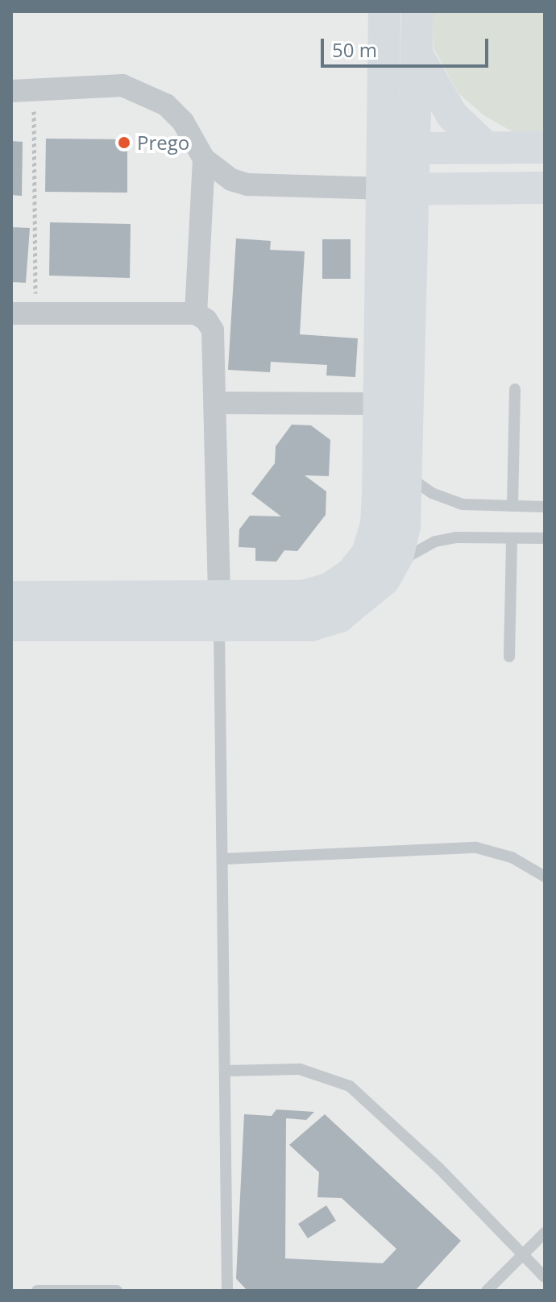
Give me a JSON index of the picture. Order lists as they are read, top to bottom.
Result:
{
  "places": ["Prego"],
  "scale_bar": "50 m"
}
